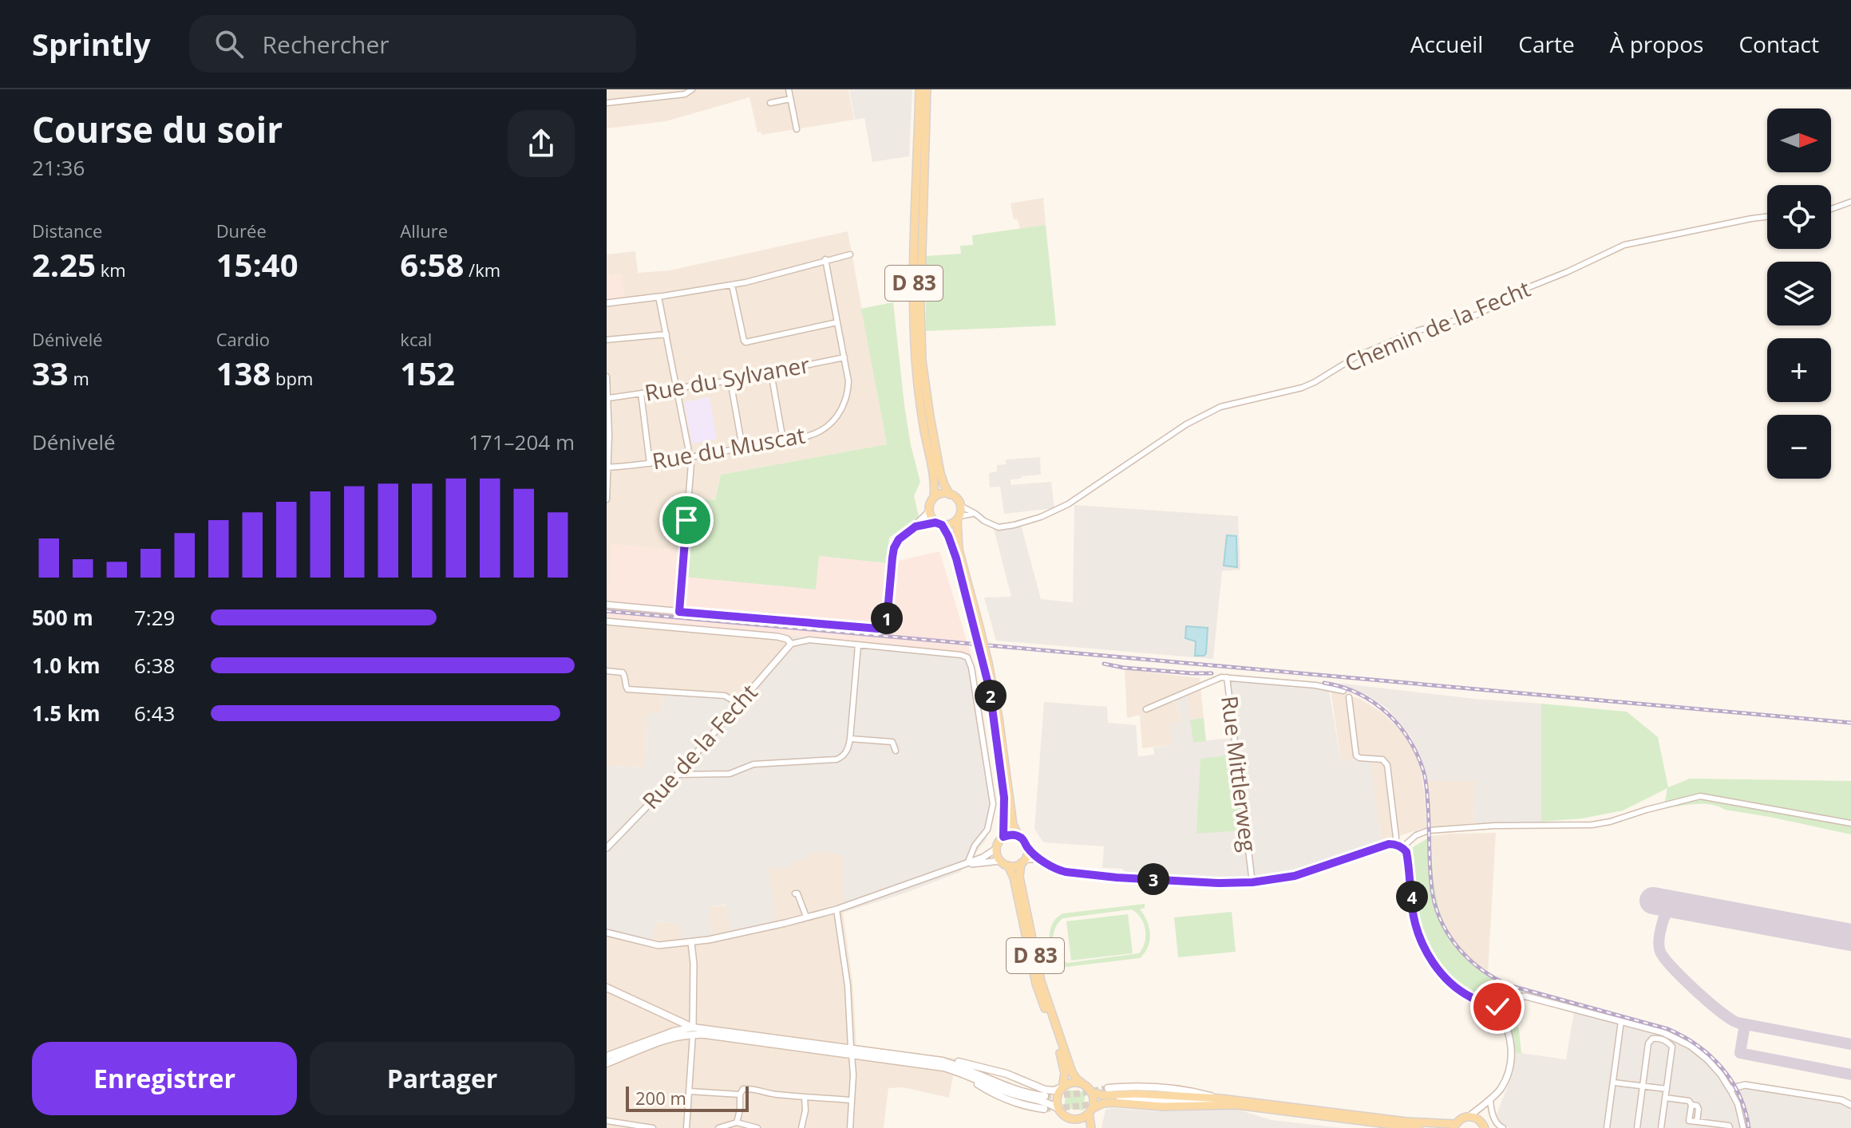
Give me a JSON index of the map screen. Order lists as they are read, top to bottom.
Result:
{
  "streets": {
    "main road": ["D 83"],
    "street": [
      "Chemin de la Fecht",
      "Rue du Sylvaner",
      "Rue du Muscat",
      "Rue de la Fecht",
      "Rue Mittlerweg"
    ]
  },
  "crossings": [
    ["D 83", "Chemin de la Fecht"],
    ["Rue du Sylvaner", "Rue du Muscat"]
  ],
  "scale_bar": "200 m",
  "north": "right",
  "page": {
    "header": "Sprintly",
    "search": "Rechercher",
    "nav": [
      "Accueil",
      "Carte",
      "À propos",
      "Contact"
    ],
    "heading": ["Course du soir", "21:36"],
    "map_buttons": ["+", "−"],
    "stats": [
      ["Distance", "2.25 km"],
      ["Durée", "15:40"],
      ["Allure", "6:58 /km"],
      ["Dénivelé", "33 m"],
      ["Cardio", "138 bpm"],
      ["kcal", "152"]
    ],
    "chart": ["Dénivelé", "171–204 m"],
    "list": [
      {
        "name": "500 m",
        "note": "7:29"
      },
      {
        "name": "1.0 km",
        "note": "6:38"
      },
      {
        "name": "1.5 km",
        "note": "6:43"
      }
    ],
    "pins": [
      "1",
      "2",
      "3",
      "4"
    ],
    "buttons": ["Enregistrer", "Partager"],
    "scale": "200 m"
  }
}
